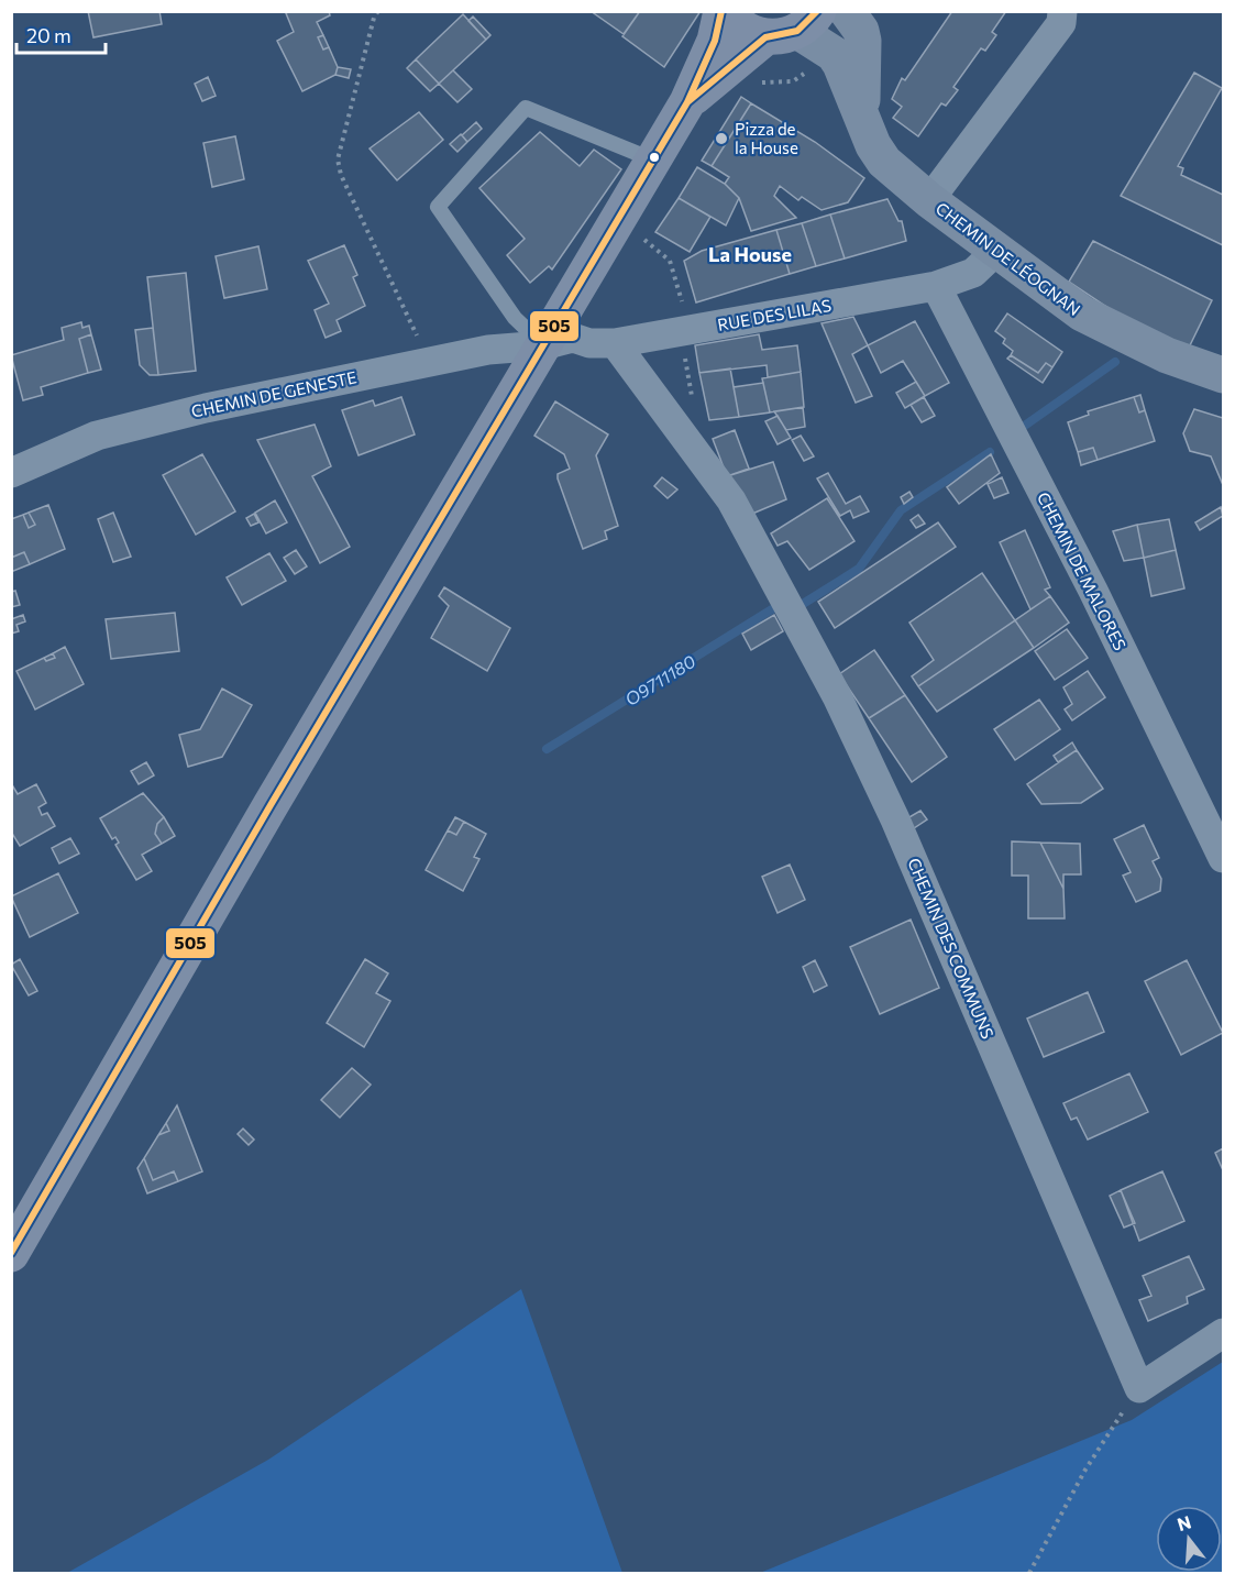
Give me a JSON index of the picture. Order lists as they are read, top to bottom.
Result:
{
  "streets": {
    "street": [
      "CHEMIN DE LÉOGNAN",
      "RUE DES LILAS",
      "CHEMIN DE GENESTE",
      "CHEMIN DE MALORES",
      "CHEMIN DES COMMUNS"
    ]
  },
  "crossings": [
    ["CHEMIN DE LÉOGNAN", "RUE DES LILAS"],
    ["RUE DES LILAS", "CHEMIN DE GENESTE"],
    ["RUE DES LILAS", "CHEMIN DE MALORES"],
    ["RUE DES LILAS", "CHEMIN DES COMMUNS"]
  ],
  "districts": ["La House"],
  "water": ["O9711180"],
  "places": ["Pizza de la House"],
  "lines": ["transit line 505"],
  "scale_bar": "20 m",
  "north": "top"
}
